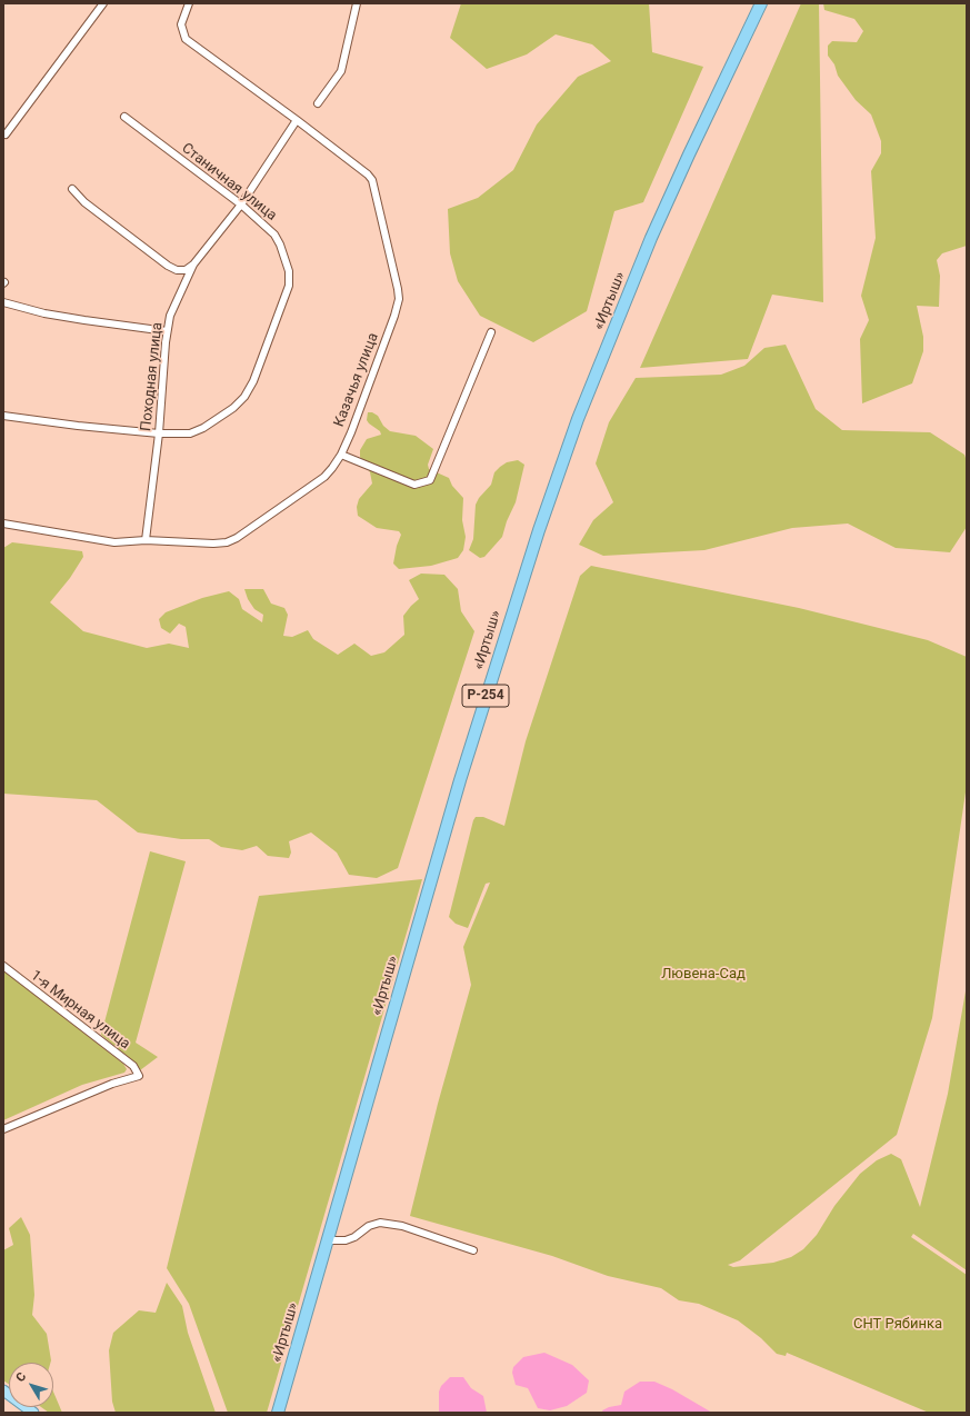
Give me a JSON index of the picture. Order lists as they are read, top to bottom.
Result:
{
  "streets": {
    "highway": ["«Иртыш»", "Р-254"],
    "street": [
      "Станичная улица",
      "Походная улица",
      "Казачья улица",
      "1-я Мирная улица"
    ]
  },
  "crossings": [
    ["Станичная улица", "Походная улица"],
    ["Походная улица", "Казачья улица"]
  ],
  "parks": ["Лювена-Сад", "СНТ Рябинка"],
  "north": "top left"
}
